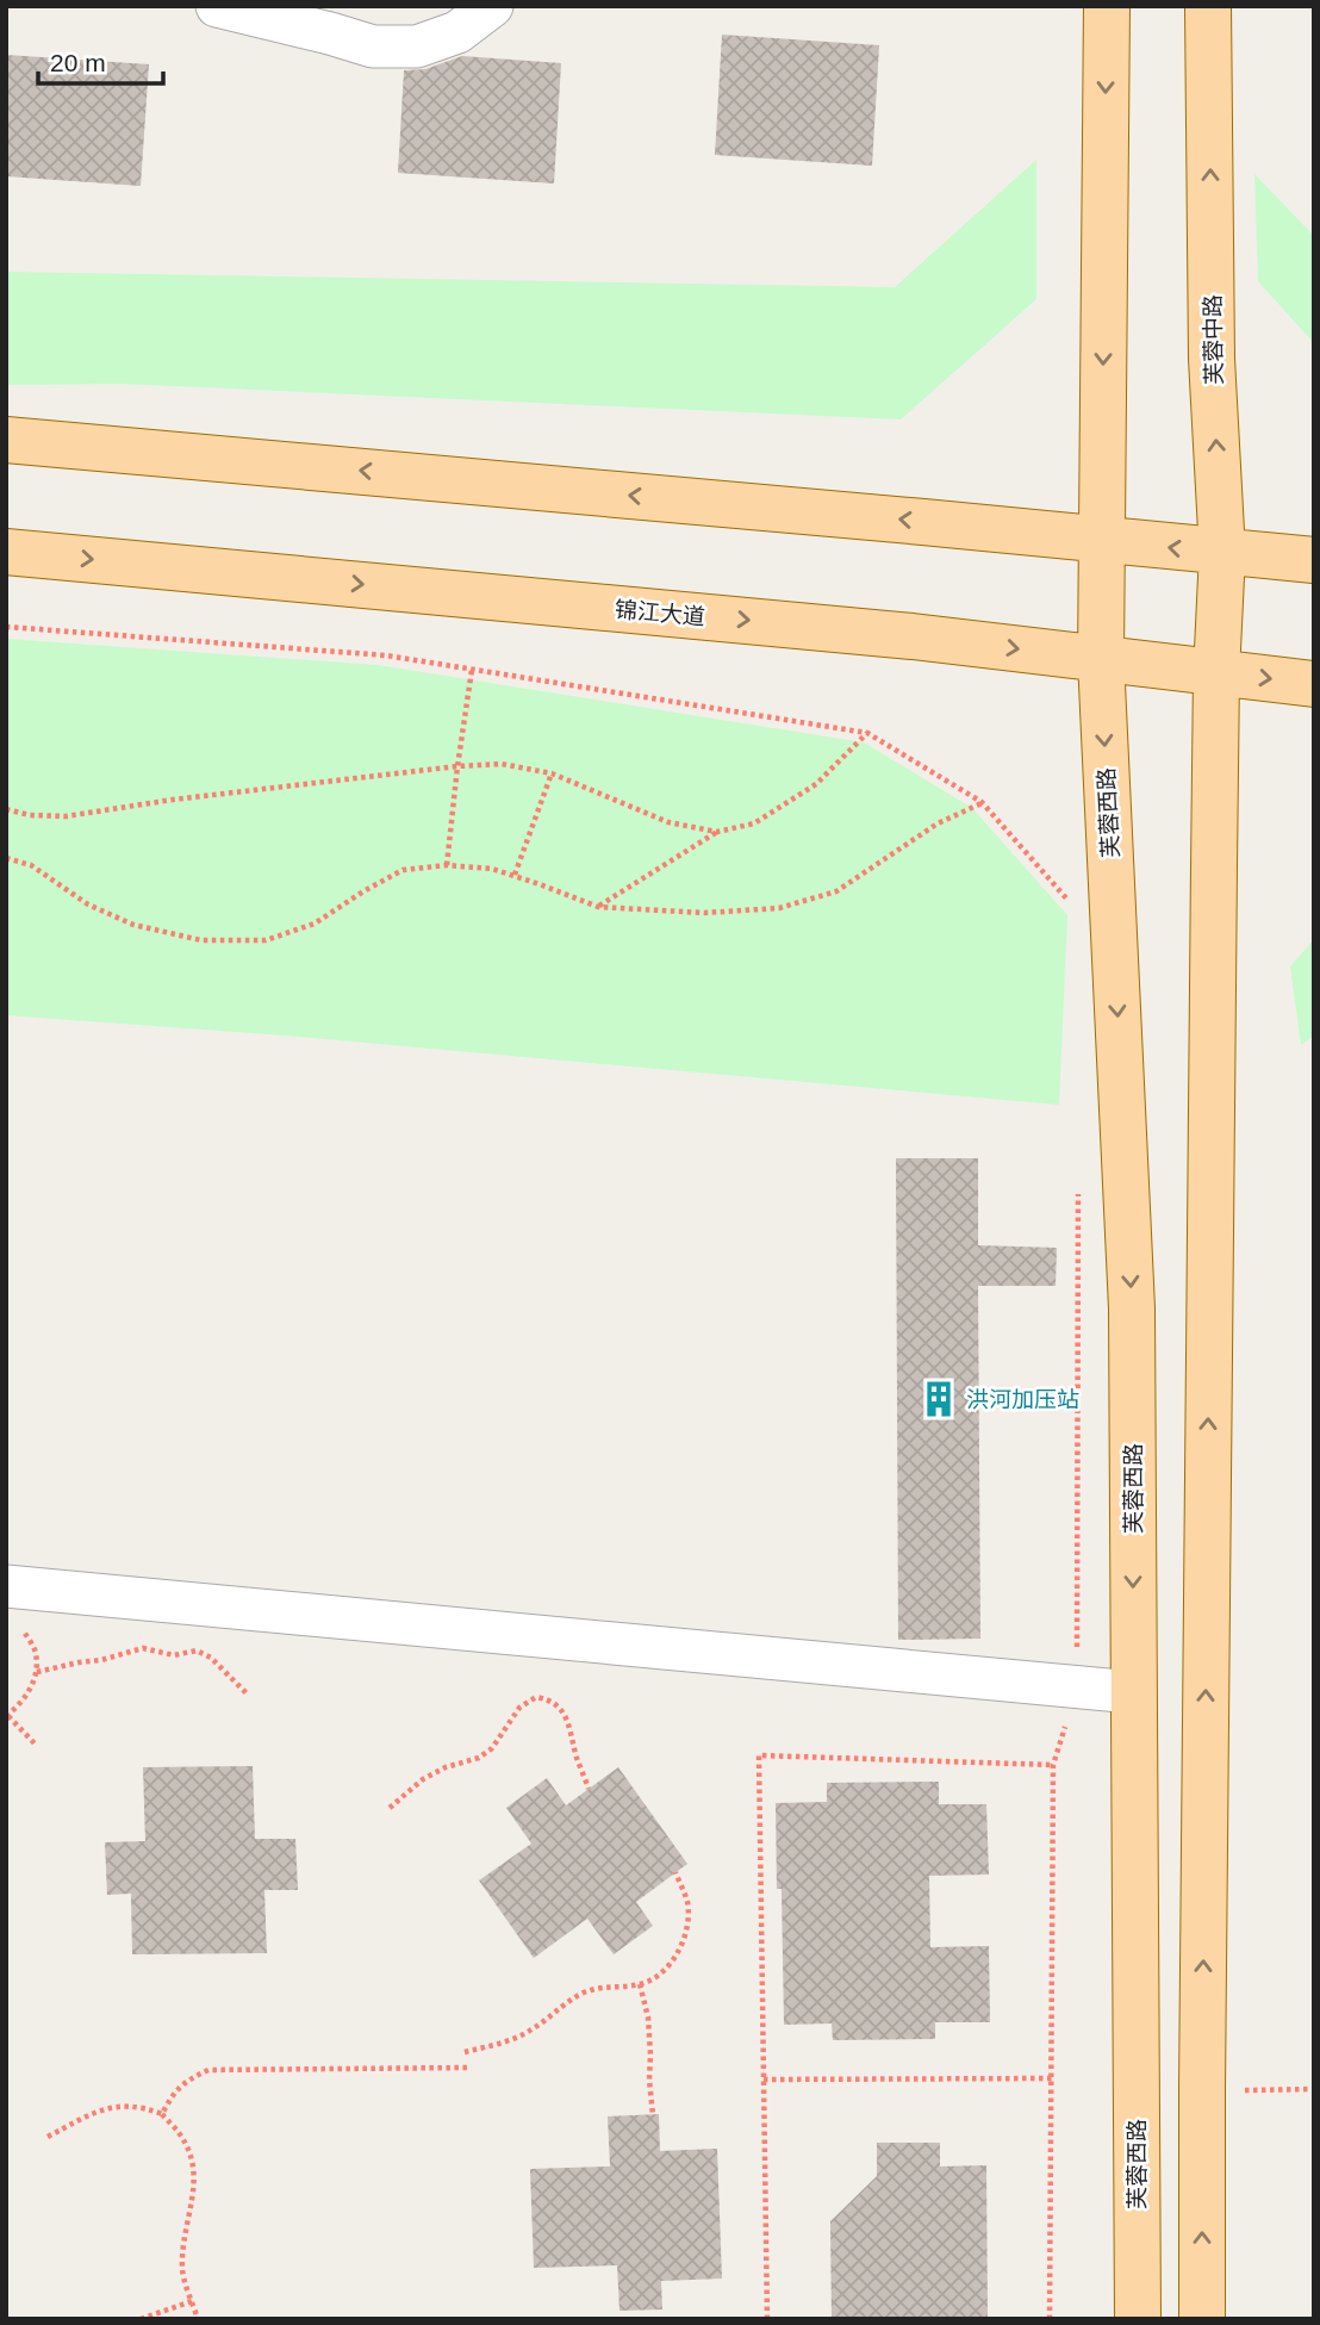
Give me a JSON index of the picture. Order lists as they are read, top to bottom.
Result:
{
  "streets": {
    "main road": ["芙蓉中路", "锦江大道", "芙蓉西路"]
  },
  "crossings": [
    ["芙蓉中路", "锦江大道"],
    ["锦江大道", "芙蓉西路"]
  ],
  "places": {
    "building": ["洪河加压站"]
  },
  "scale_bar": "20 m"
}
